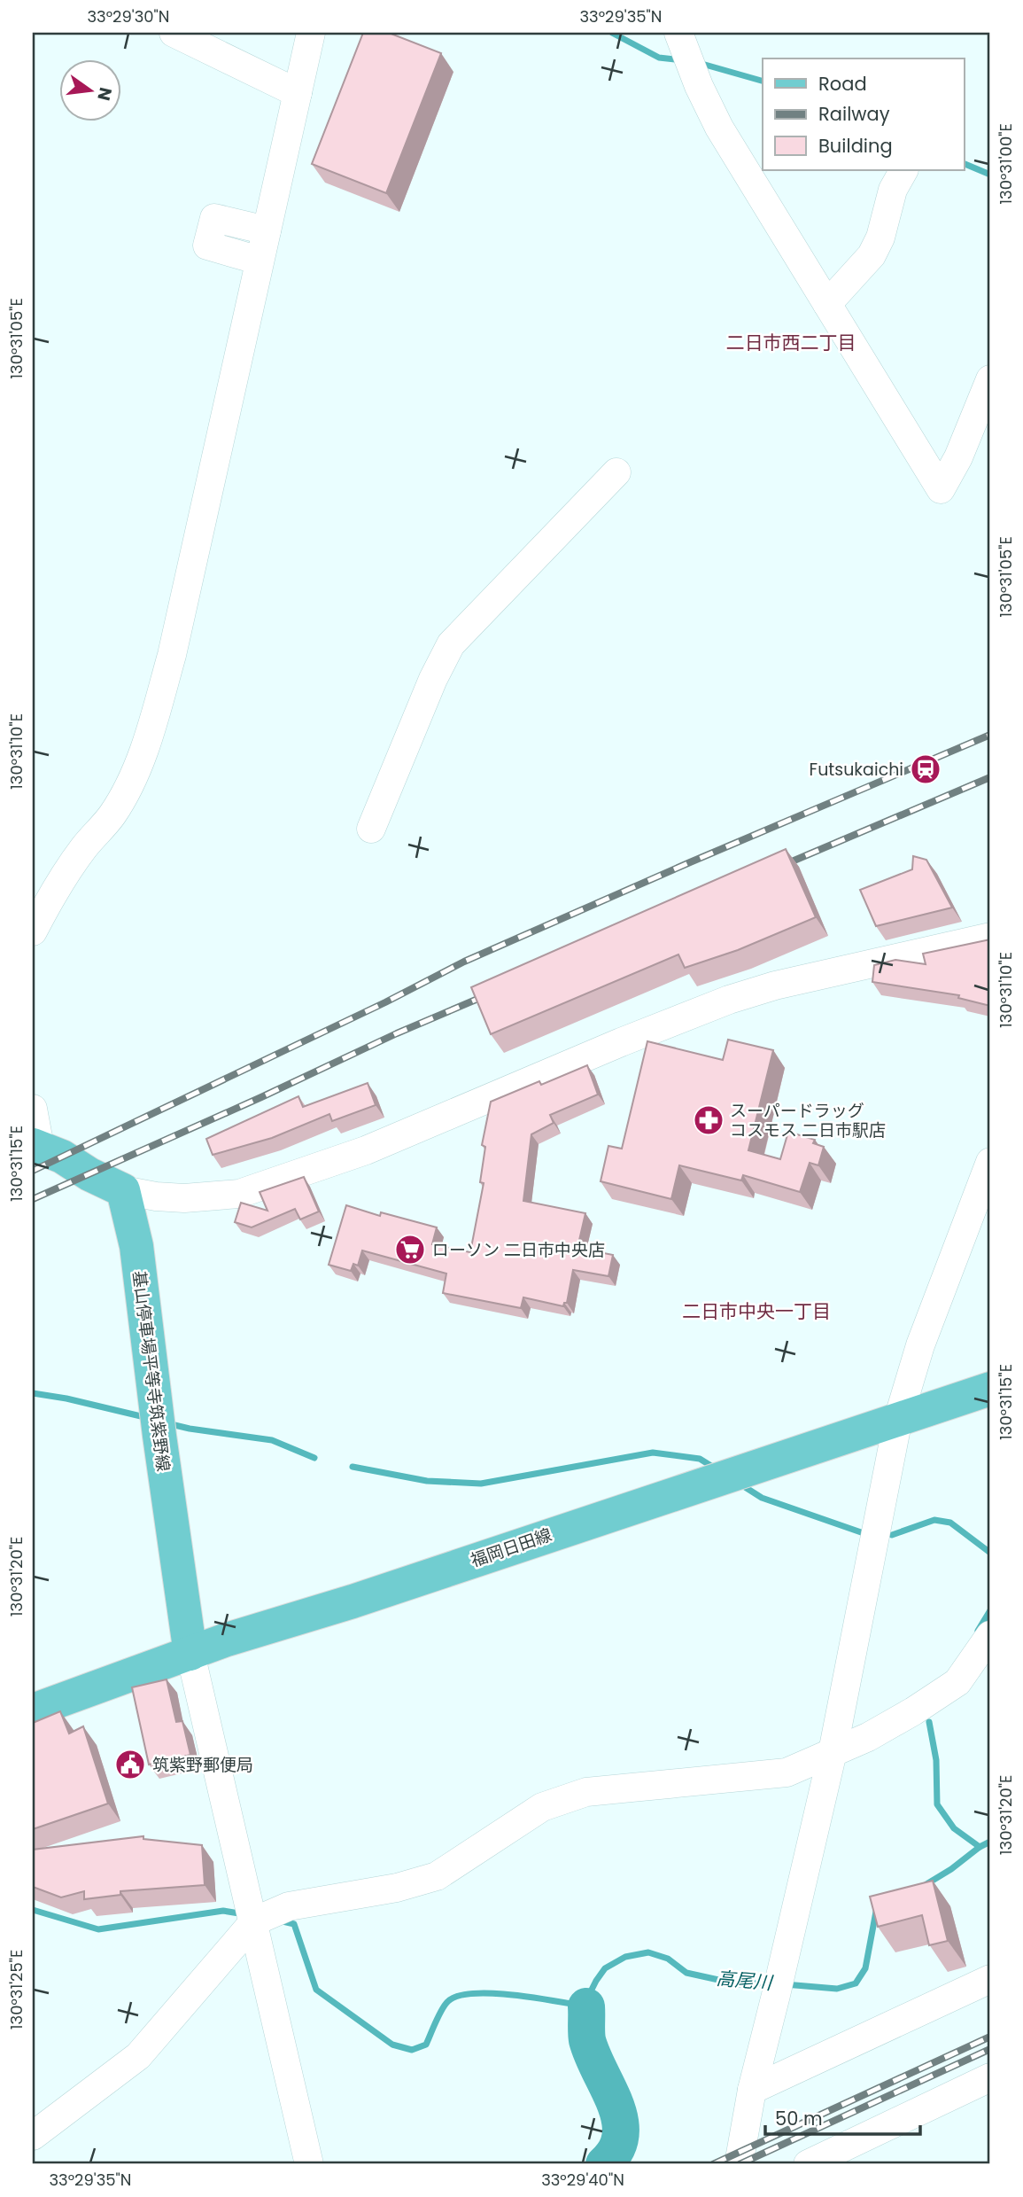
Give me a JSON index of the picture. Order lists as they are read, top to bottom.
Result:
{
  "streets": {
    "main road": ["基山停車場平等寺筑紫野線", "福岡日田線"]
  },
  "crossings": [
    ["基山停車場平等寺筑紫野線", "福岡日田線"]
  ],
  "districts": ["二日市西二丁目", "二日市中央一丁目"],
  "water": ["高尾川"],
  "places": {
    "station": ["Futsukaichi"],
    "pharmacy": ["スーパードラッグ コスモス 二日市駅店"],
    "supermarket": ["ローソン 二日市中央店"],
    "public building": ["筑紫野郵便局"]
  },
  "legend": ["Road", "Railway", "Building"],
  "scale_bar": "50 m",
  "north": "right",
  "coordinates": [
    "33°29'30\"N",
    "33°29'35\"N",
    "130°31'00\"E",
    "130°31'05\"E",
    "130°31'10\"E",
    "130°31'15\"E",
    "130°31'20\"E",
    "130°31'25\"E",
    "33°29'40\"N"
  ]
}
